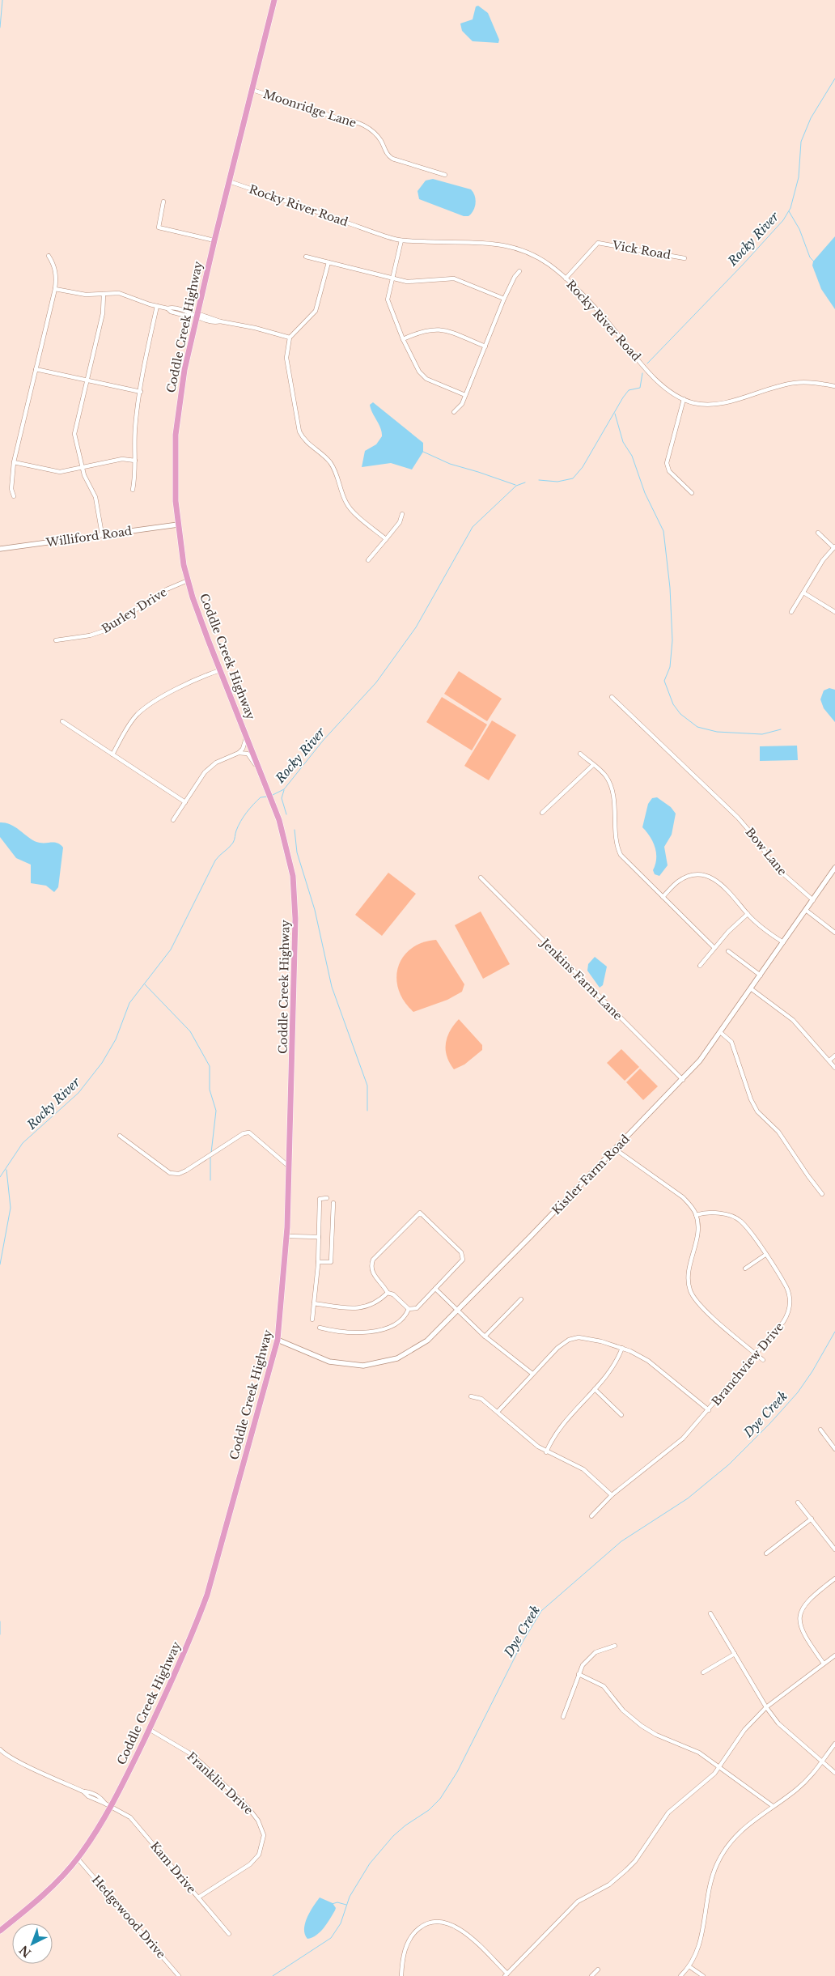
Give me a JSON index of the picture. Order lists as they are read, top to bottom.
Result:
{
  "streets": {
    "main road": ["Coddle Creek Highway"],
    "street": [
      "Moonridge Lane",
      "Rocky River Road",
      "Vick Road",
      "Williford Road",
      "Burley Drive",
      "Bow Lane",
      "Jenkins Farm Lane",
      "Kistler Farm Road",
      "Branchview Drive",
      "Franklin Drive",
      "Kam Drive",
      "Hedgewood Drive"
    ]
  },
  "crossings": [
    ["Moonridge Lane", "Coddle Creek Highway"],
    ["Rocky River Road", "Vick Road"],
    ["Rocky River Road", "Coddle Creek Highway"],
    ["Coddle Creek Highway", "Williford Road"],
    ["Coddle Creek Highway", "Burley Drive"],
    ["Coddle Creek Highway", "Kistler Farm Road"],
    ["Coddle Creek Highway", "Franklin Drive"],
    ["Coddle Creek Highway", "Kam Drive"],
    ["Coddle Creek Highway", "Hedgewood Drive"],
    ["Bow Lane", "Kistler Farm Road"],
    ["Jenkins Farm Lane", "Kistler Farm Road"],
    ["Franklin Drive", "Kam Drive"]
  ],
  "water": ["Rocky River", "Dye Creek"],
  "north": "bottom left"
}
